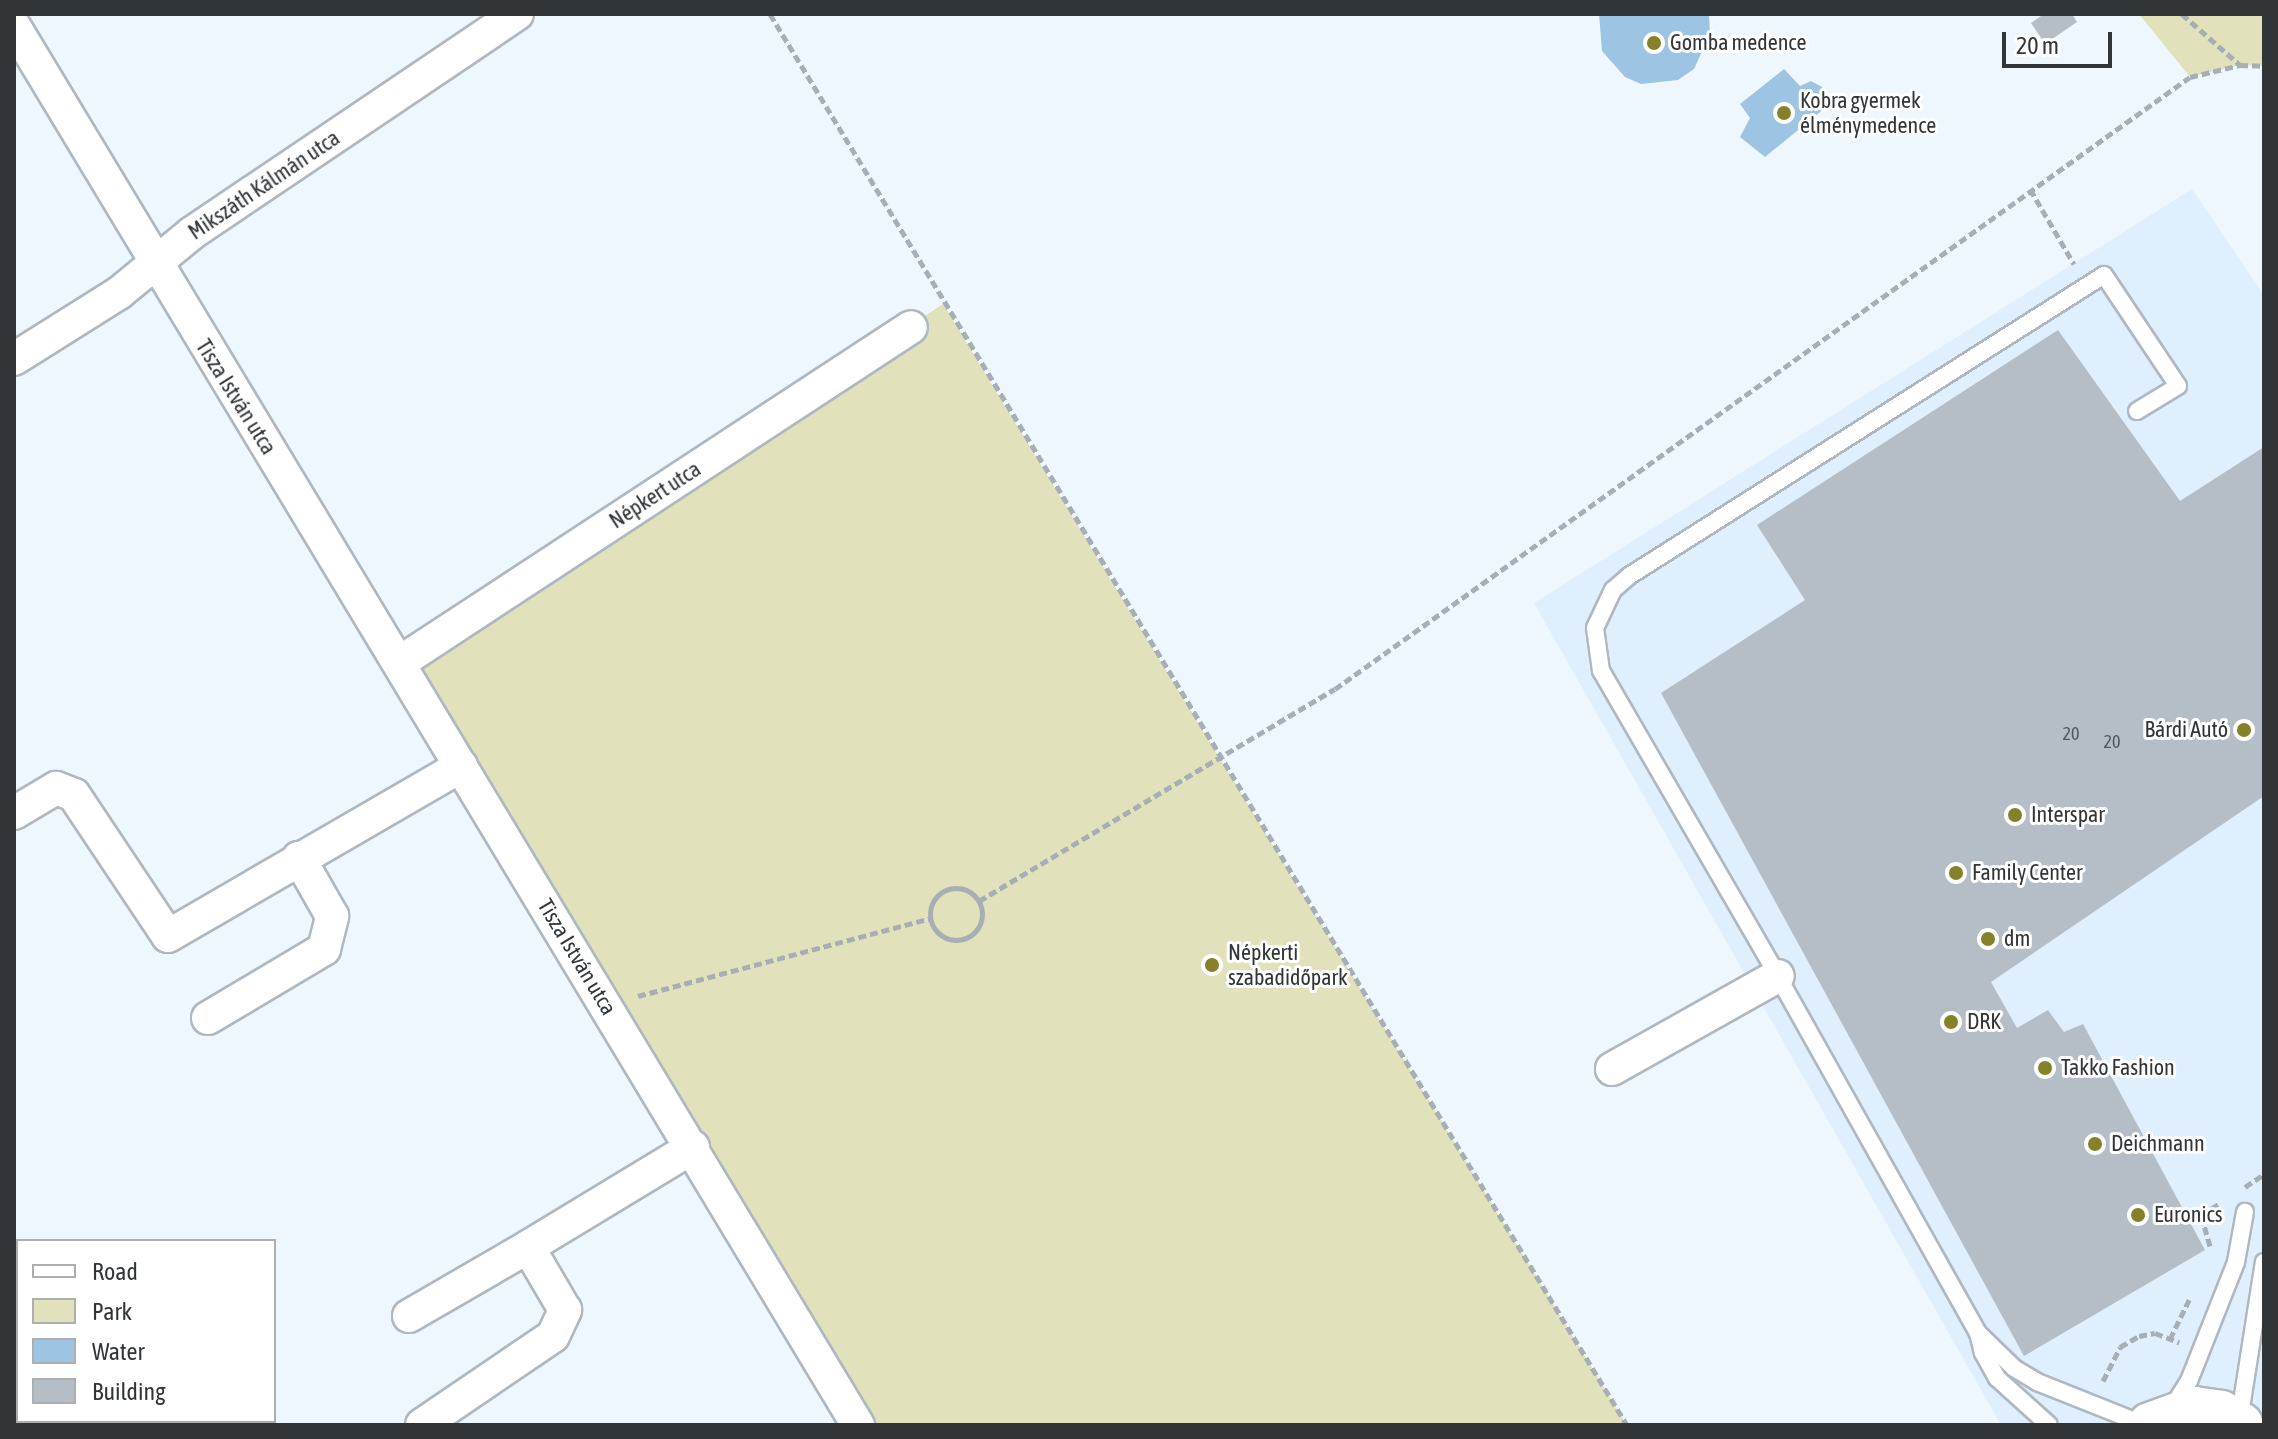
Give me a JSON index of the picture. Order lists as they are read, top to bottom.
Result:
{
  "streets": {
    "street": ["Mikszáth Kálmán utca", "Tisza István utca", "Népkert utca"]
  },
  "crossings": [
    ["Mikszáth Kálmán utca", "Tisza István utca"],
    ["Tisza István utca", "Népkert utca"]
  ],
  "places": [
    "Gomba medence",
    "Kobra gyermek élménymedence",
    "Bárdi Autó",
    "Interspar",
    "Family Center",
    "dm",
    "Népkerti szabadidőpark",
    "DRK",
    "Takko Fashion",
    "Deichmann",
    "Euronics"
  ],
  "house_numbers": ["20", "20"],
  "legend": [
    "Road",
    "Park",
    "Water",
    "Building"
  ],
  "scale_bar": "20 m"
}
